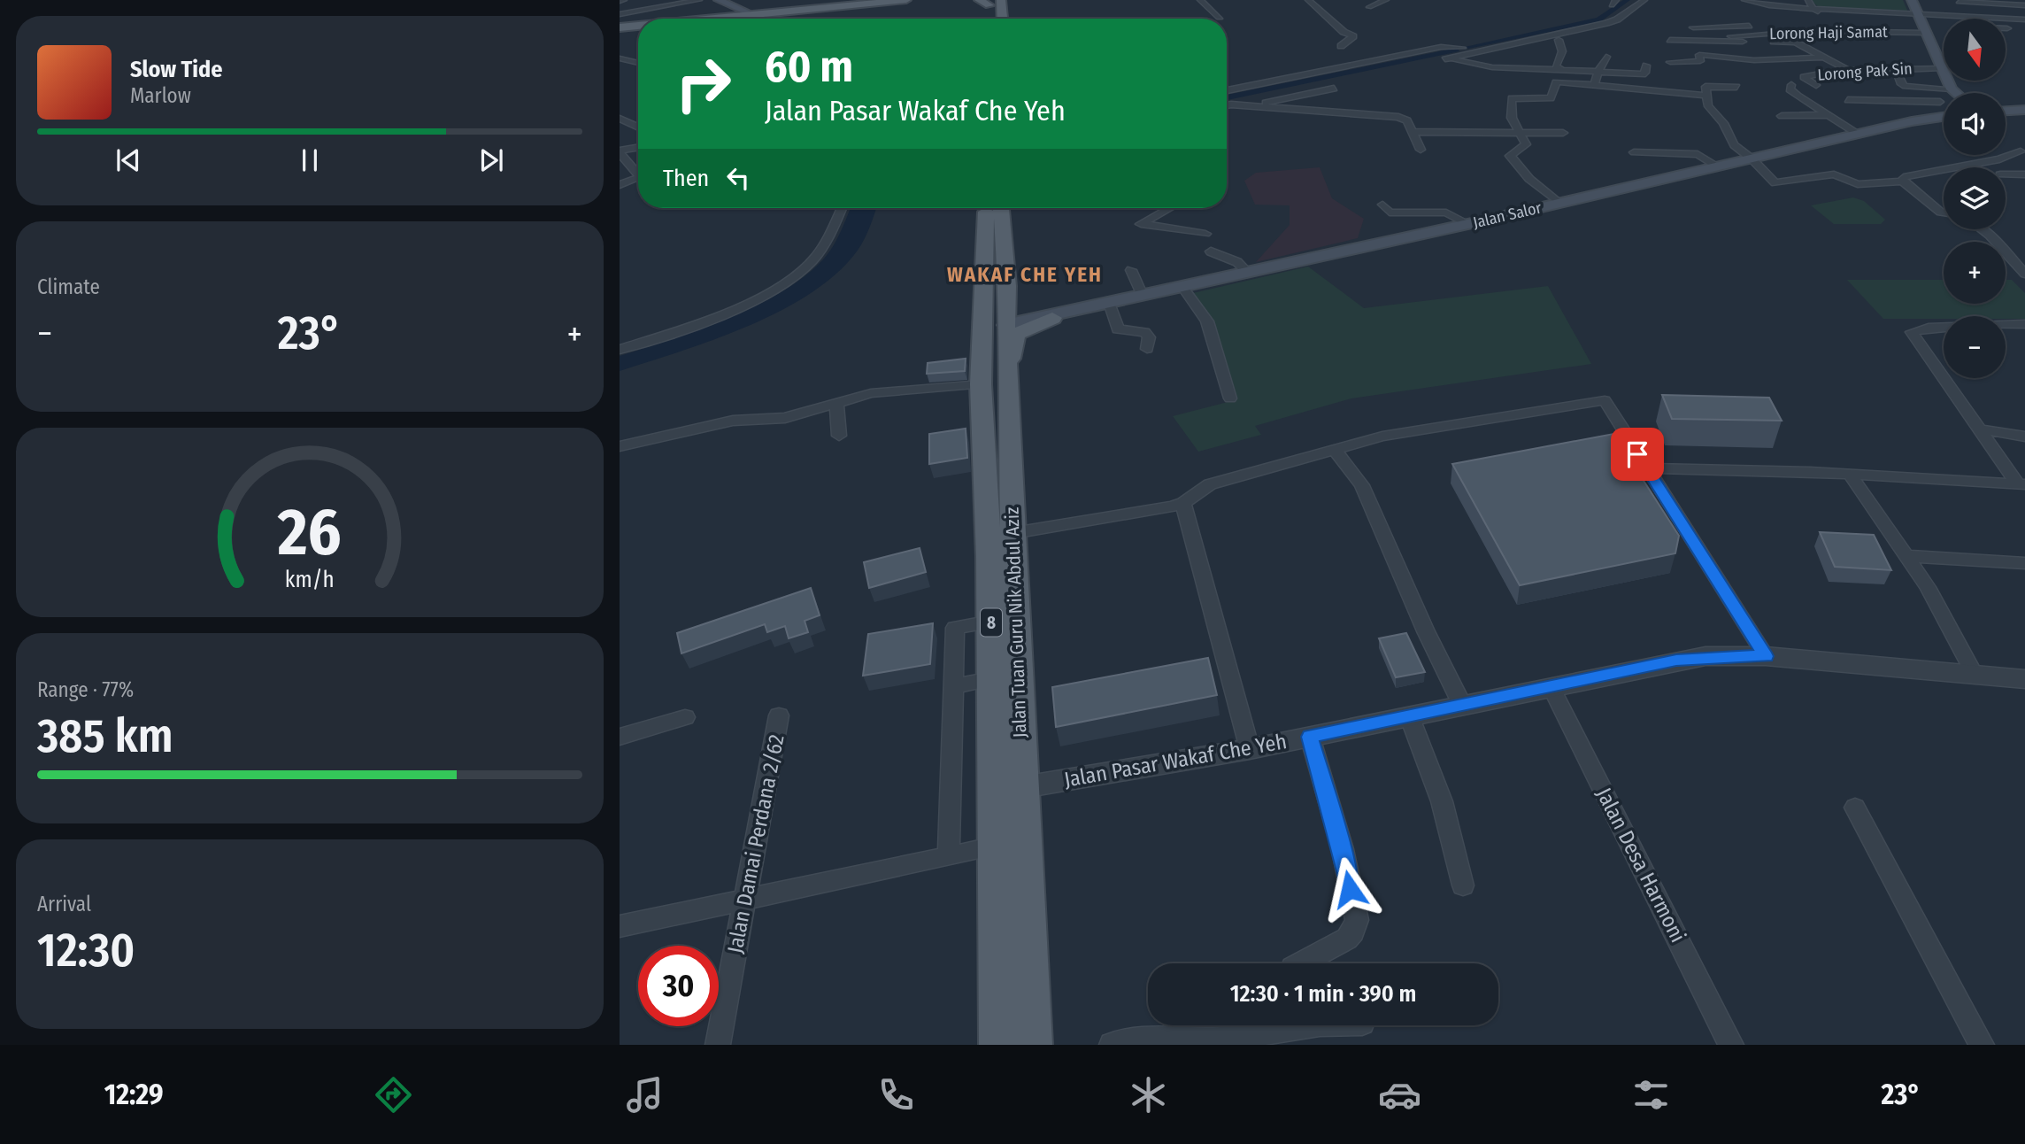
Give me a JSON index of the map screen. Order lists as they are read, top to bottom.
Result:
{
  "streets": {
    "main road": ["Jalan Salor", "8", "Jalan Tuan Guru Nik Abdul Aziz"],
    "street": [
      "Lorong Haji Samat",
      "Lorong Pak Sin",
      "Jalan Pasar Wakaf Che Yeh",
      "Jalan Damai Perdana 2/62",
      "Jalan Desa Harmoni"
    ]
  },
  "crossings": [
    ["Jalan Salor", "Jalan Tuan Guru Nik Abdul Aziz"],
    ["Jalan Tuan Guru Nik Abdul Aziz", "Jalan Pasar Wakaf Che Yeh"],
    ["Jalan Pasar Wakaf Che Yeh", "Jalan Desa Harmoni"]
  ],
  "districts": ["WAKAF CHE YEH"],
  "north": "bottom",
  "page": {
    "map_buttons": ["+", "−"],
    "turn": ["60 m", "Jalan Pasar Wakaf Che Yeh"],
    "song": ["Slow Tide", "Marlow"],
    "then": "Then",
    "tile": [
      "Climate",
      ["Range · 77%", "385 km"],
      ["Arrival", "12:30"]
    ],
    "heat": ["−", "23°", "+"],
    "limit": "30",
    "trip": "12:30 · 1 min · 390 m",
    "tabs": ["12:29", "23°"],
    "gauge": ["26", "km/h"]
  }
}
